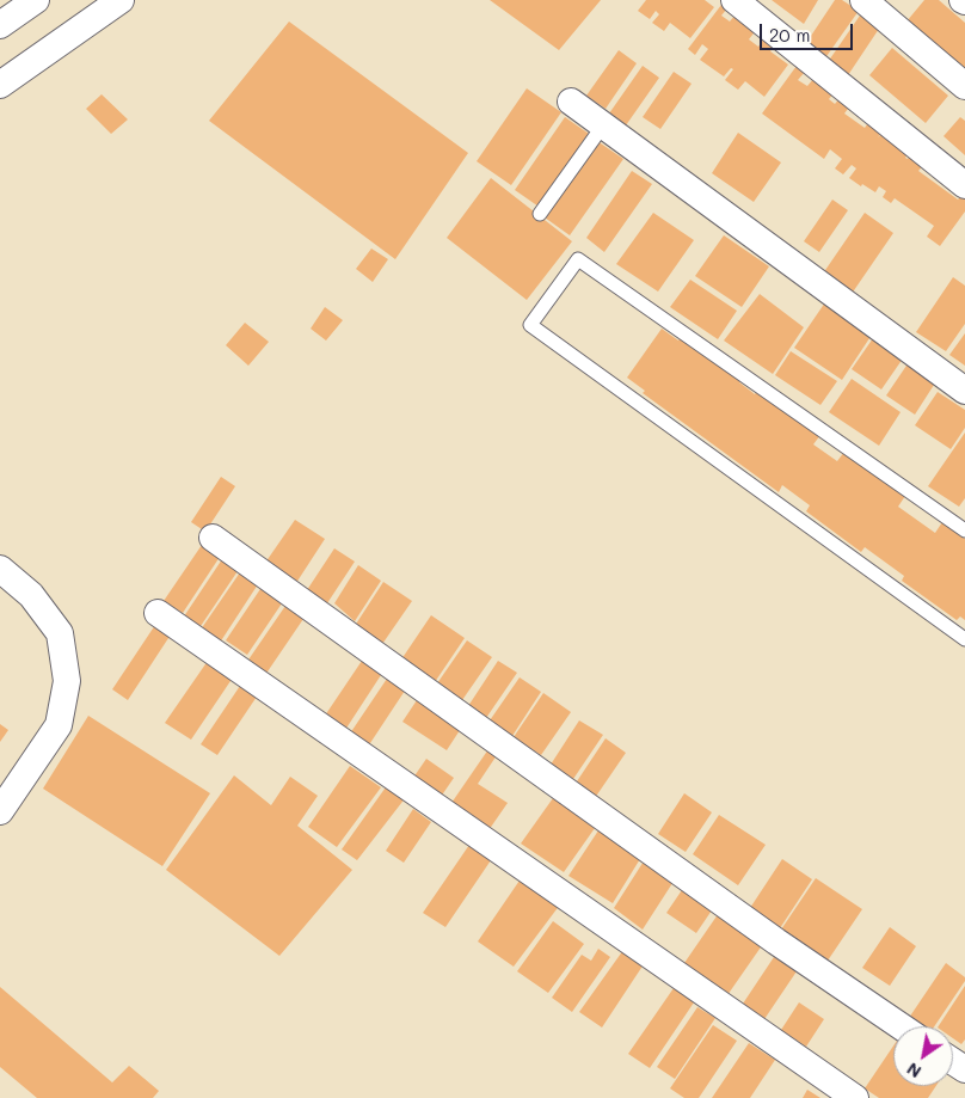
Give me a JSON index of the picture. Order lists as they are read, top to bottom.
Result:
{
  "scale_bar": "20 m",
  "north": "bottom left"
}
